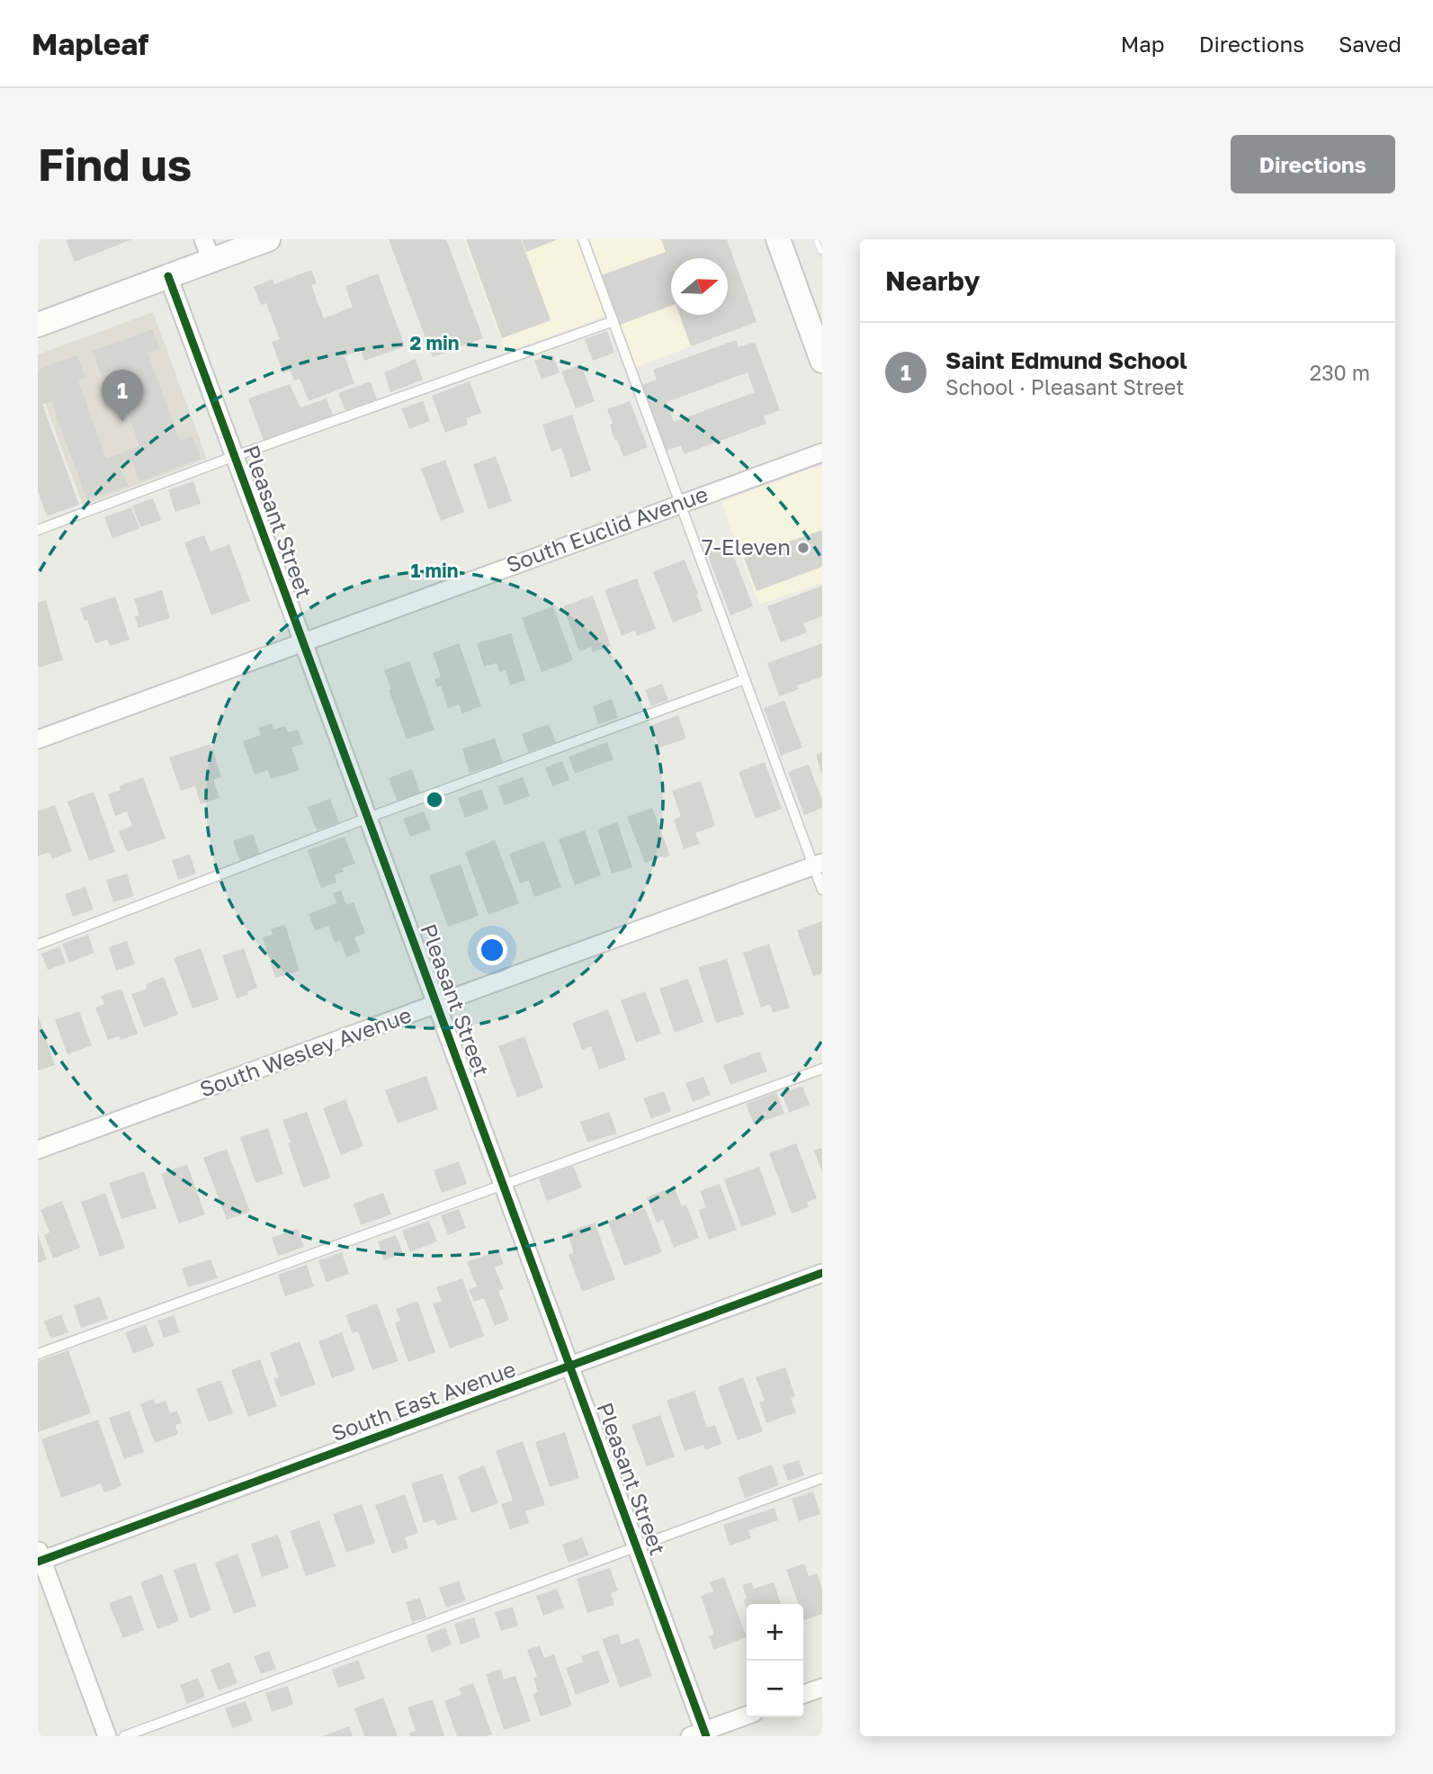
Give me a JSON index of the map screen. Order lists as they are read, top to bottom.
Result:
{
  "streets": {
    "street": [
      "Pleasant Street",
      "South Euclid Avenue",
      "South Wesley Avenue",
      "South East Avenue"
    ]
  },
  "crossings": [
    ["Pleasant Street", "South Euclid Avenue"],
    ["Pleasant Street", "South Wesley Avenue"],
    ["Pleasant Street", "South East Avenue"]
  ],
  "places": ["7-Eleven"],
  "north": "right",
  "page": {
    "header": "Mapleaf",
    "nav": ["Map", "Directions", "Saved"],
    "buttons": "Directions",
    "title": "Find us",
    "heading": "Nearby",
    "list": [
      {
        "mark": "1",
        "name": "Saint Edmund School",
        "note": "School · Pleasant Street",
        "value": "230 m"
      }
    ],
    "pins": "1",
    "map_buttons": ["+", "−"]
  },
  "rings": ["2 min", "1 min"]
}
